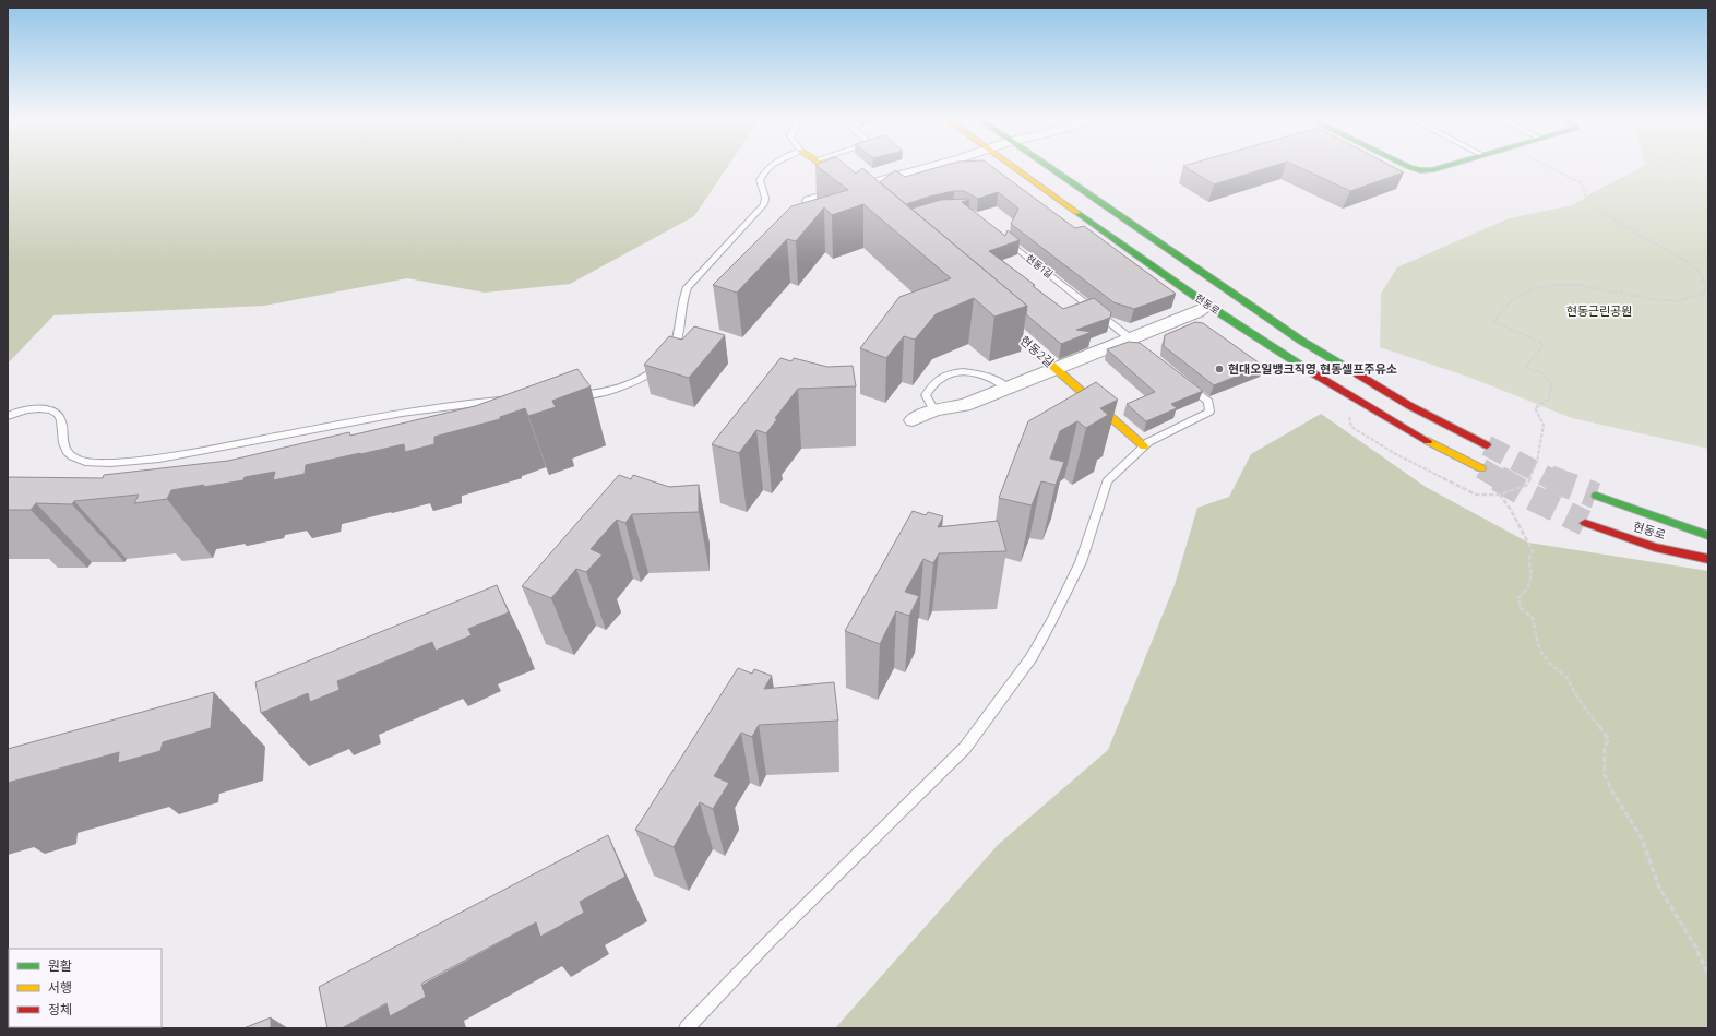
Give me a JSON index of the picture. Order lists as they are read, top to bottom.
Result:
{
  "streets": {
    "main road": ["현동로", "현동2길"],
    "lane": ["현동1길"]
  },
  "parks": ["현동근린공원"],
  "places": ["현대오일뱅크직영 현동셀프주유소"],
  "legend": ["원활", "서행", "정체"]
}
